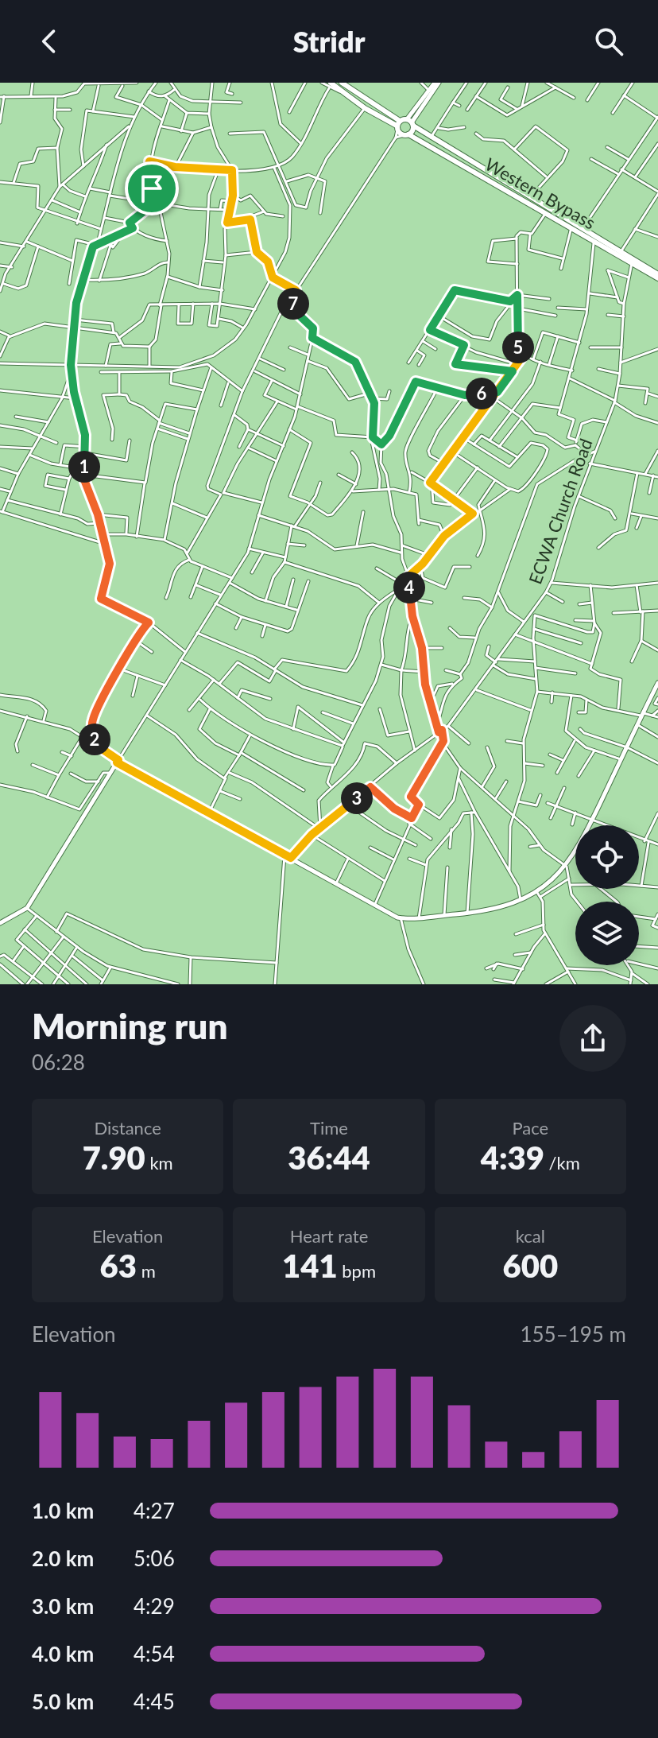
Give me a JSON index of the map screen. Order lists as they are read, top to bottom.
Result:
{
  "streets": {
    "main road": ["Western Bypass"],
    "street": ["ECWA Church Road"]
  },
  "crossings": [
    ["Western Bypass", "ECWA Church Road"]
  ],
  "page": {
    "header": "Stridr",
    "pins": [
      "7",
      "5",
      "6",
      "1",
      "4",
      "2",
      "3"
    ],
    "heading": ["Morning run", "06:28"],
    "stats": [
      ["Distance", "7.90 km"],
      ["Time", "36:44"],
      ["Pace", "4:39 /km"],
      ["Elevation", "63 m"],
      ["Heart rate", "141 bpm"],
      ["kcal", "600"]
    ],
    "chart": ["Elevation", "155–195 m"],
    "list": [
      {
        "name": "1.0 km",
        "note": "4:27"
      },
      {
        "name": "2.0 km",
        "note": "5:06"
      },
      {
        "name": "3.0 km",
        "note": "4:29"
      },
      {
        "name": "4.0 km",
        "note": "4:54"
      },
      {
        "name": "5.0 km",
        "note": "4:45"
      }
    ]
  }
}
